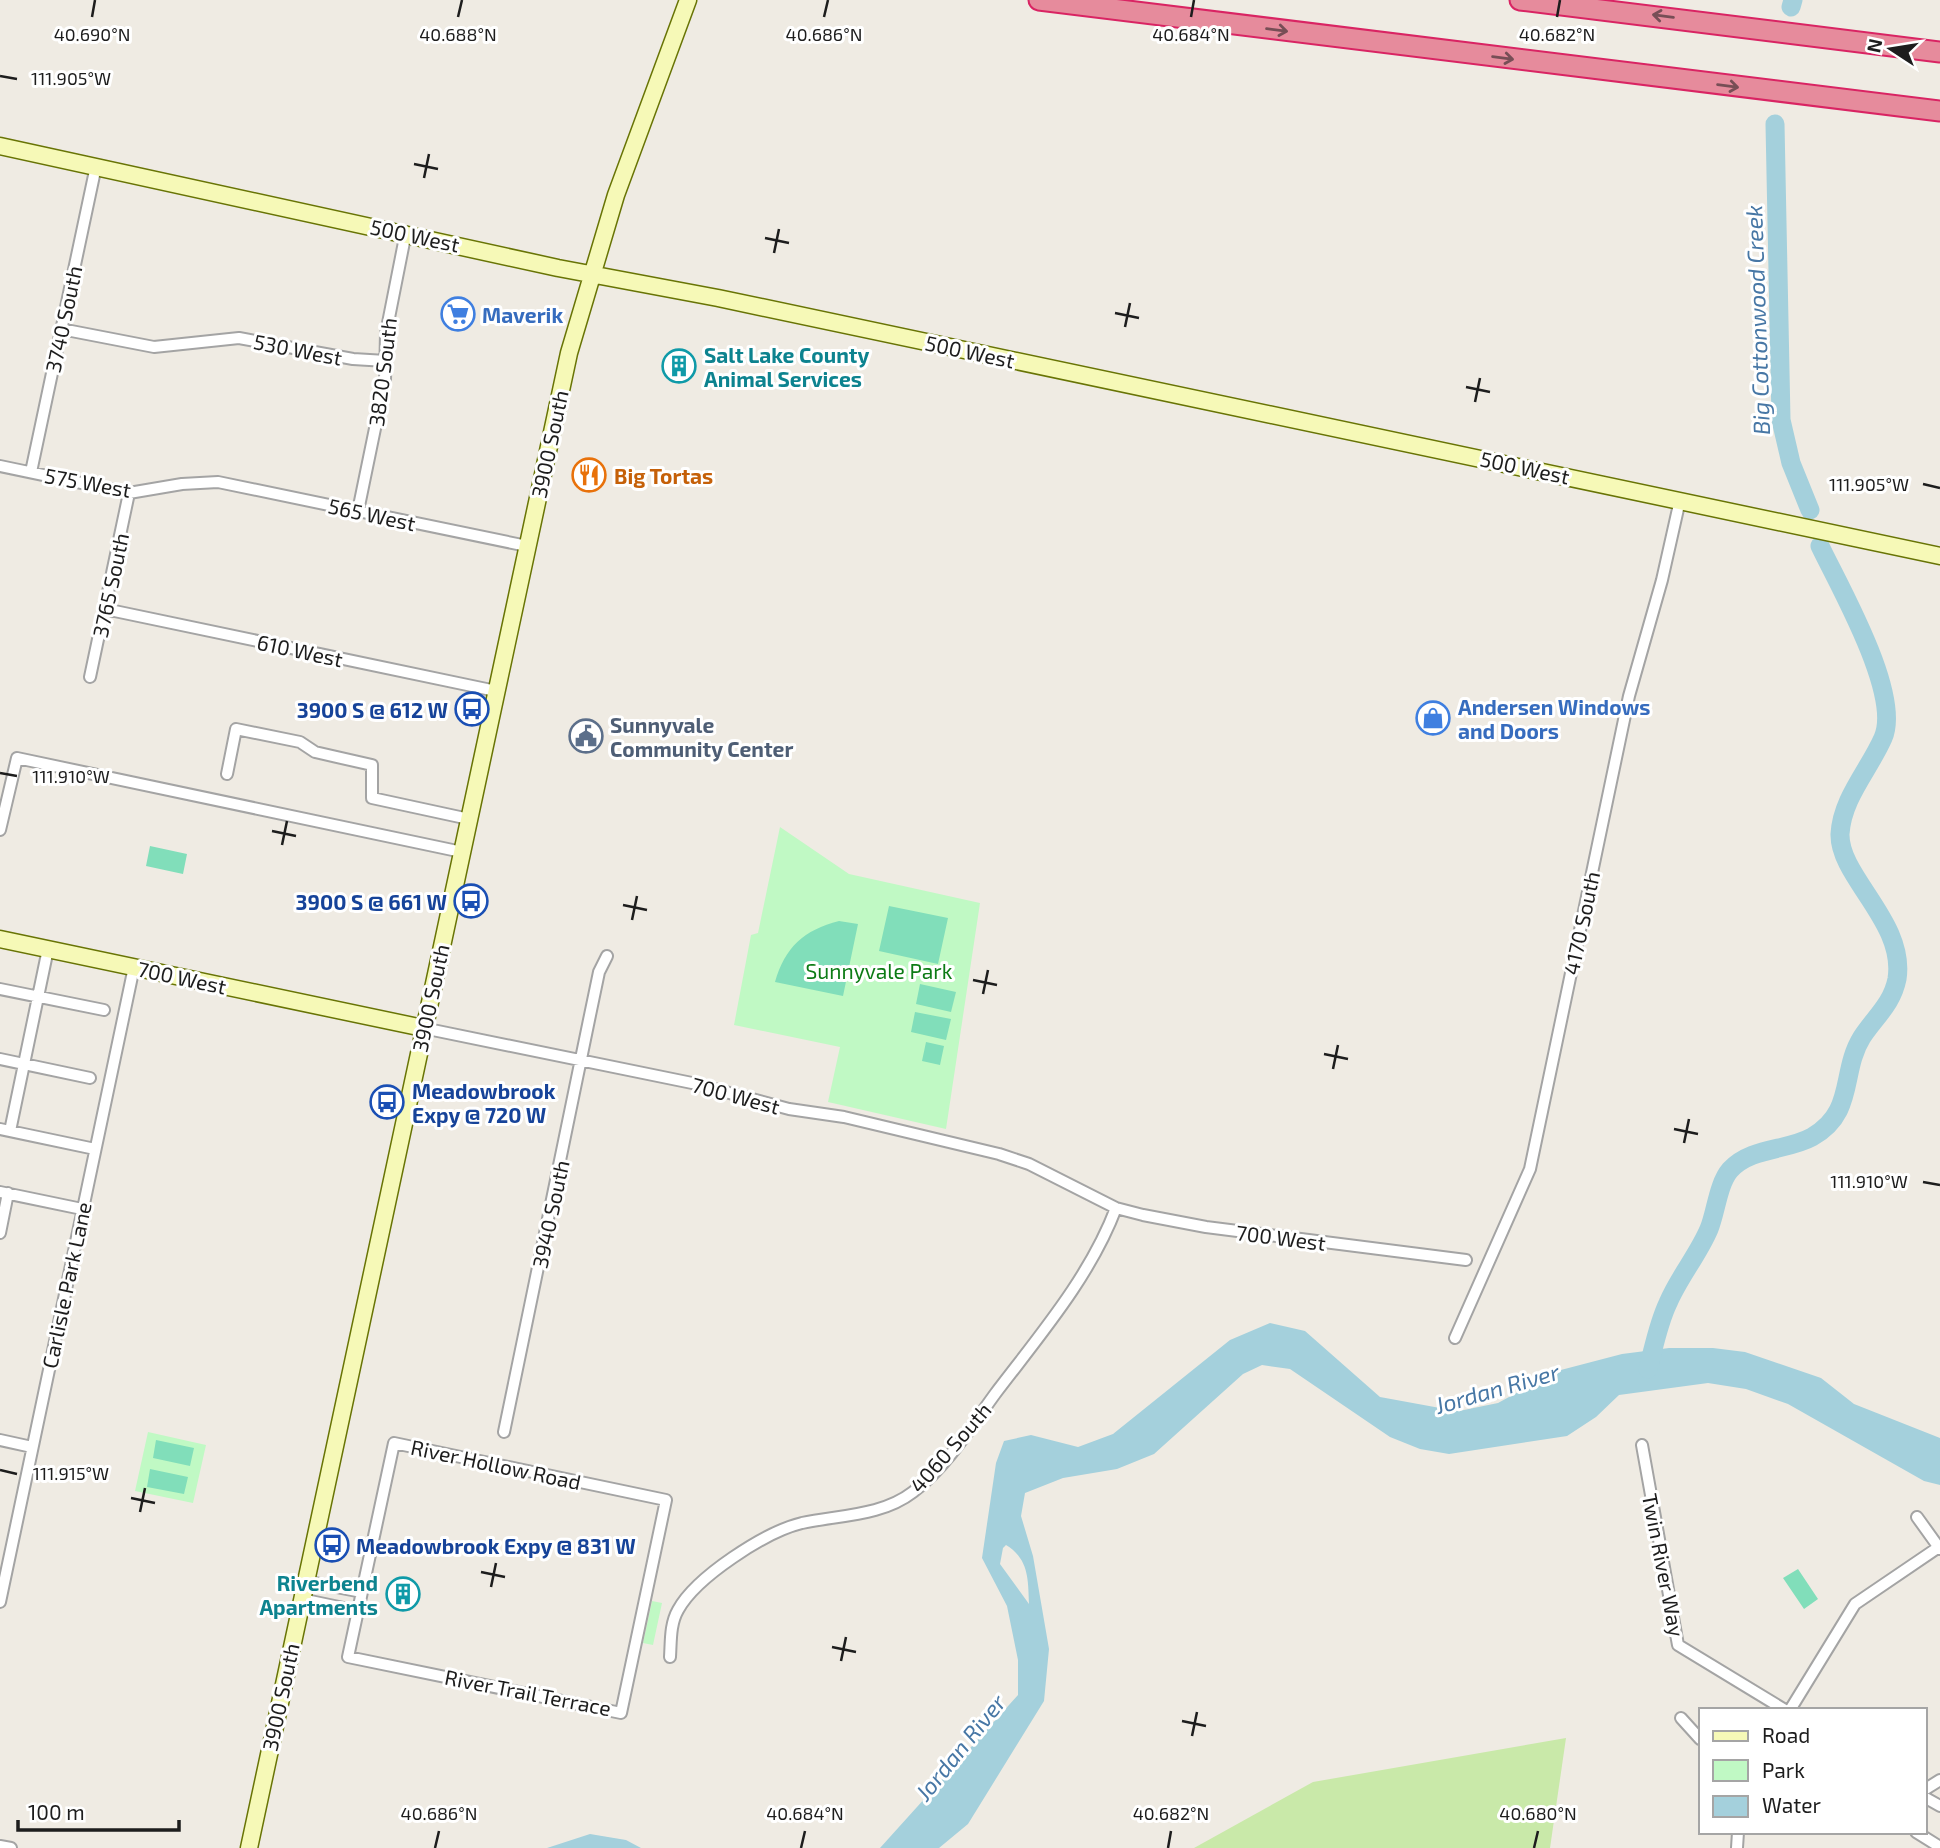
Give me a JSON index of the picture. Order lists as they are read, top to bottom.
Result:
{
  "streets": {
    "main road": ["500 West", "3900 South", "700 West"],
    "street": [
      "3740 South",
      "530 West",
      "3820 South",
      "575 West",
      "565 West",
      "3765 South",
      "610 West",
      "4170 South",
      "3940 South",
      "Carlisle Park Lane",
      "4060 South",
      "River Hollow Road",
      "Twin River Way",
      "River Trail Terrace"
    ]
  },
  "crossings": [
    ["500 West", "3740 South"],
    ["500 West", "3820 South"],
    ["500 West", "3900 South"],
    ["500 West", "4170 South"],
    ["3740 South", "530 West"],
    ["3740 South", "575 West"],
    ["530 West", "3820 South"],
    ["3820 South", "565 West"],
    ["3900 South", "565 West"],
    ["3900 South", "610 West"],
    ["3900 South", "700 West"],
    ["575 West", "565 West"],
    ["575 West", "3765 South"],
    ["3765 South", "610 West"],
    ["700 West", "3940 South"],
    ["700 West", "Carlisle Park Lane"],
    ["700 West", "4060 South"],
    ["River Hollow Road", "River Trail Terrace"]
  ],
  "water": ["Big Cottonwood Creek", "Jordan River"],
  "parks": ["Sunnyvale Park"],
  "places": {
    "supermarket": ["Maverik"],
    "building": ["Salt Lake County Animal Services", "Riverbend Apartments"],
    "restaurant": ["Big Tortas"],
    "bus stop": [
      "3900 S @ 612 W",
      "3900 S @ 661 W",
      "Meadowbrook Expy @ 720 W",
      "Meadowbrook Expy @ 831 W"
    ],
    "shop": ["Andersen Windows and Doors"],
    "public building": ["Sunnyvale Community Center"]
  },
  "legend": ["Road", "Park", "Water"],
  "scale_bar": "100 m",
  "north": "left",
  "coordinates": [
    "40.690°N",
    "40.688°N",
    "40.686°N",
    "40.684°N",
    "40.682°N",
    "111.905°W",
    "111.910°W",
    "111.915°W",
    "40.680°N"
  ]
}
